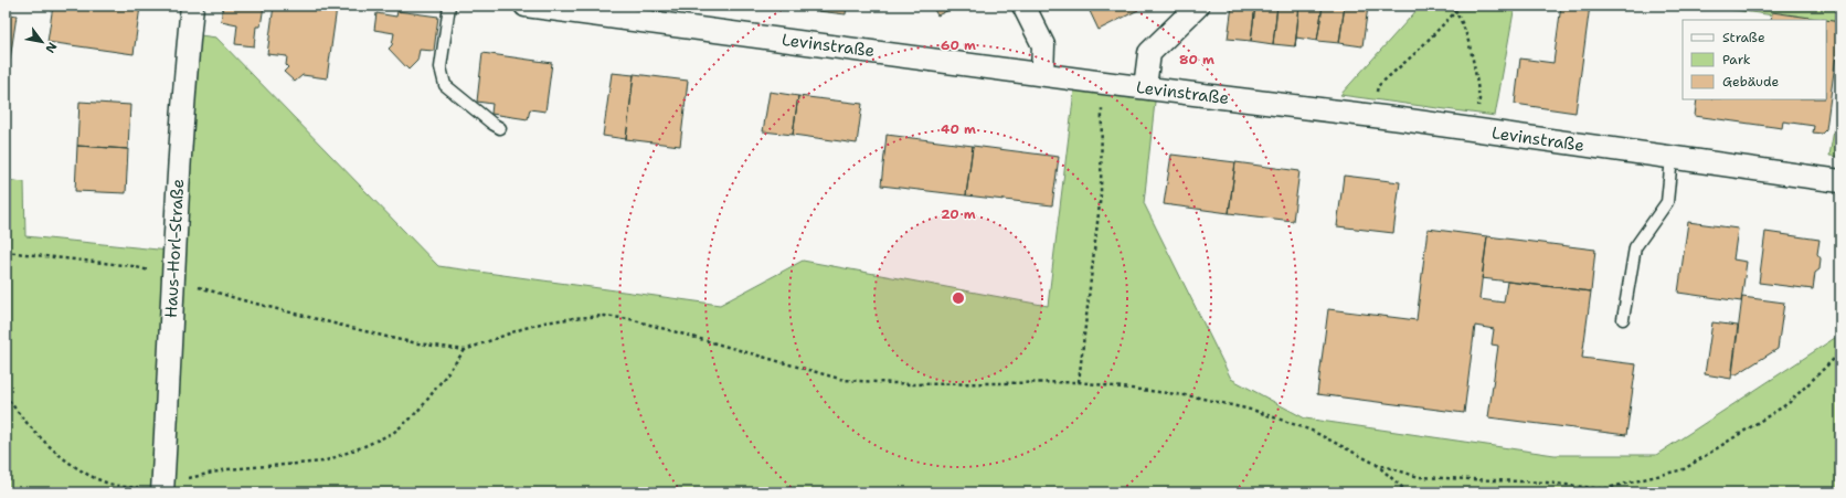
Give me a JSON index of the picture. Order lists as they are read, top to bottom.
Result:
{
  "streets": {
    "street": ["Levinstraße", "Haus-Horl-Straße"]
  },
  "legend": ["Straße", "Park", "Gebäude"],
  "north": "bottom right",
  "rings": [
    "60 m",
    "80 m",
    "40 m",
    "20 m"
  ]
}
